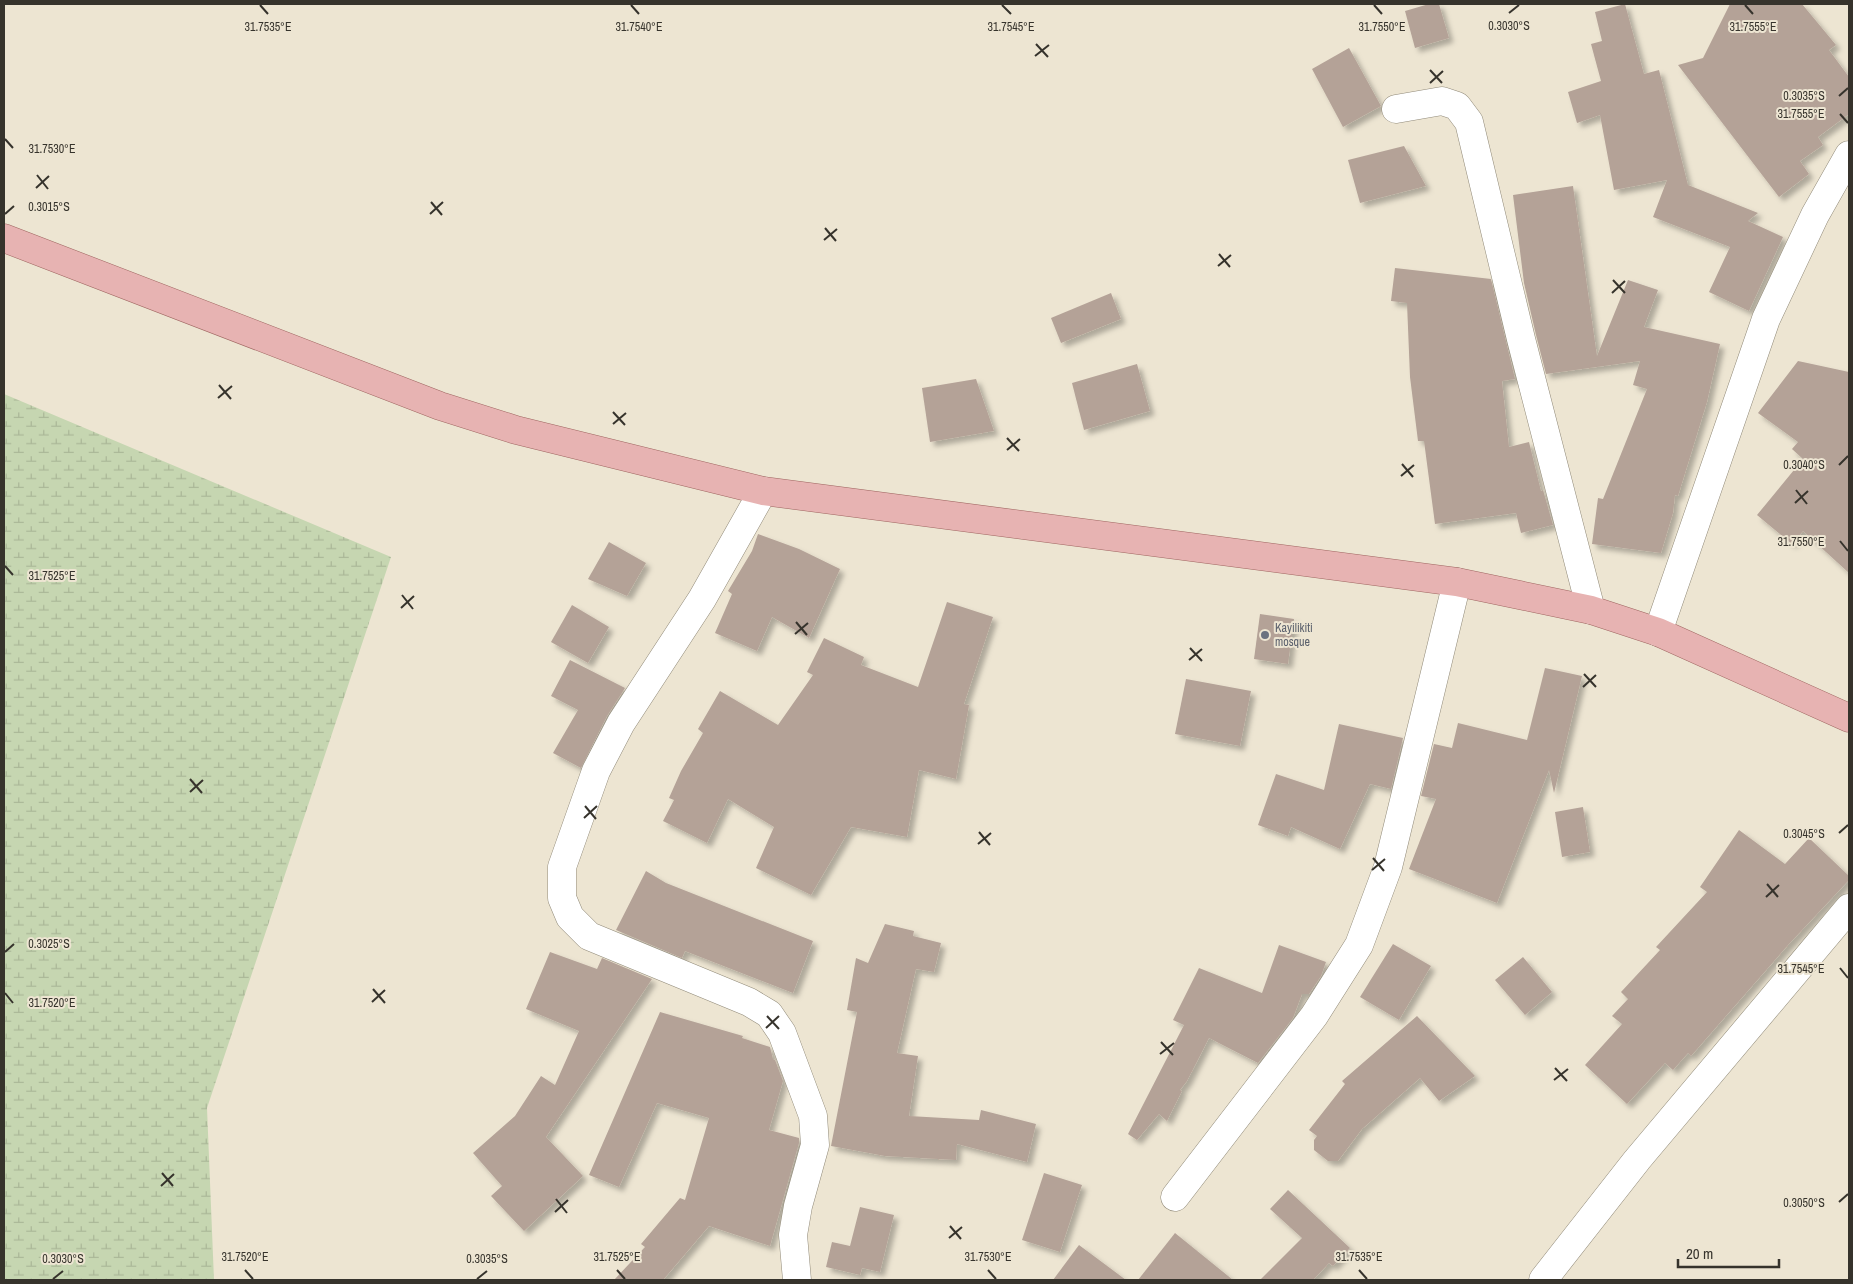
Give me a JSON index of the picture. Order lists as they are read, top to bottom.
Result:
{
  "places": ["Kayilikiti mosque"],
  "scale_bar": "20 m",
  "coordinates": [
    "0.3030°S",
    "31.7535°E",
    "31.7545°E",
    "31.7540°E",
    "31.7550°E",
    "31.7555°E",
    "0.3035°S",
    "31.7530°E",
    "0.3015°S",
    "0.3040°S",
    "31.7525°E",
    "0.3045°S",
    "0.3025°S",
    "31.7520°E",
    "0.3050°S"
  ]
}
